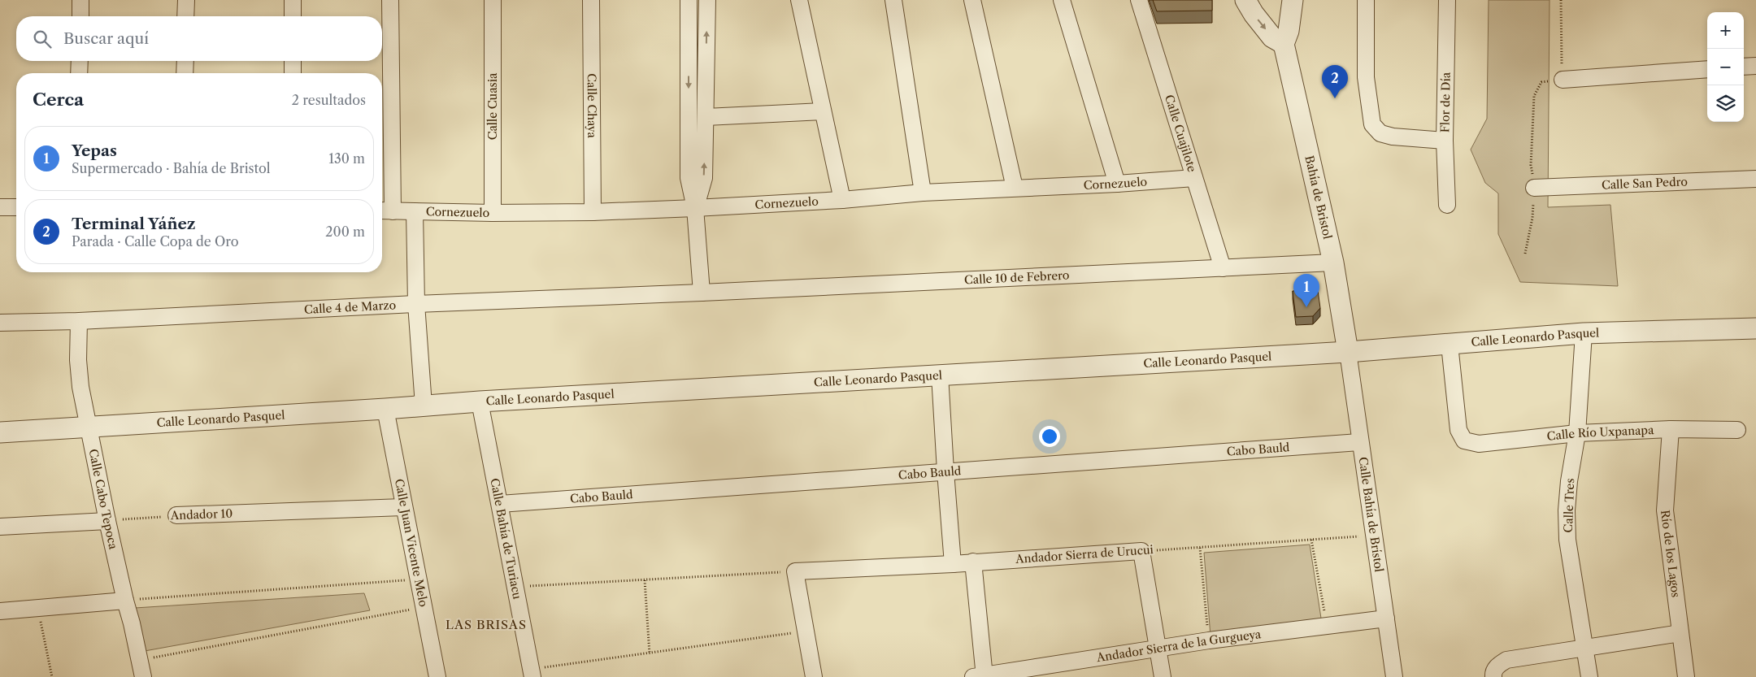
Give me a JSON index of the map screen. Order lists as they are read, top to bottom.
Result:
{
  "streets": {
    "street": [
      "Flor de Día",
      "Calle Chaya",
      "Calle Cuasia",
      "Calle Cuajilote",
      "Cornezuelo",
      "Calle San Pedro",
      "Bahía de Bristol",
      "Calle 10 de Febrero",
      "Calle 4 de Marzo",
      "Calle Leonardo Pasquel",
      "Calle Río Uxpanapa",
      "Cabo Bauld",
      "Calle Cabo Tepoca",
      "Calle Tres",
      "Andador 10",
      "Calle Bahía de Brístol",
      "Calle Bahía de Turiacu",
      "Calle Juan Vicente Melo",
      "Río de los Lagos",
      "Andador Sierra de Urucui",
      "Andador Sierra de la Gurgueya"
    ]
  },
  "crossings": [
    ["Calle Chaya", "Cornezuelo"],
    ["Calle Cuasia", "Cornezuelo"],
    ["Calle Cuajilote", "Cornezuelo"],
    ["Calle Cuajilote", "Calle 10 de Febrero"],
    ["Bahía de Bristol", "Calle 10 de Febrero"],
    ["Bahía de Bristol", "Calle Leonardo Pasquel"],
    ["Bahía de Bristol", "Calle Bahía de Brístol"],
    ["Calle 10 de Febrero", "Calle 4 de Marzo"],
    ["Calle 4 de Marzo", "Calle Cabo Tepoca"],
    ["Calle Leonardo Pasquel", "Calle Río Uxpanapa"],
    ["Calle Leonardo Pasquel", "Calle Cabo Tepoca"],
    ["Calle Leonardo Pasquel", "Calle Tres"],
    ["Calle Leonardo Pasquel", "Calle Bahía de Brístol"],
    ["Calle Leonardo Pasquel", "Calle Bahía de Turiacu"],
    ["Calle Leonardo Pasquel", "Calle Juan Vicente Melo"],
    ["Calle Río Uxpanapa", "Calle Tres"],
    ["Calle Río Uxpanapa", "Río de los Lagos"],
    ["Cabo Bauld", "Calle Bahía de Brístol"],
    ["Cabo Bauld", "Calle Bahía de Turiacu"],
    ["Calle Cabo Tepoca", "Andador 10"],
    ["Andador 10", "Calle Juan Vicente Melo"],
    ["Calle Bahía de Brístol", "Andador Sierra de Urucui"],
    ["Calle Bahía de Brístol", "Andador Sierra de la Gurgueya"]
  ],
  "districts": ["LAS BRISAS"],
  "page": {
    "map_buttons": ["+", "−"],
    "search": "Buscar aquí",
    "pins": ["2", "1"],
    "heading": ["Cerca", "2 resultados"],
    "list": [
      {
        "mark": "1",
        "name": "Yepas",
        "note": "Supermercado · Bahía de Bristol",
        "value": "130 m"
      },
      {
        "mark": "2",
        "name": "Terminal Yáñez",
        "note": "Parada · Calle Copa de Oro",
        "value": "200 m"
      }
    ]
  }
}
